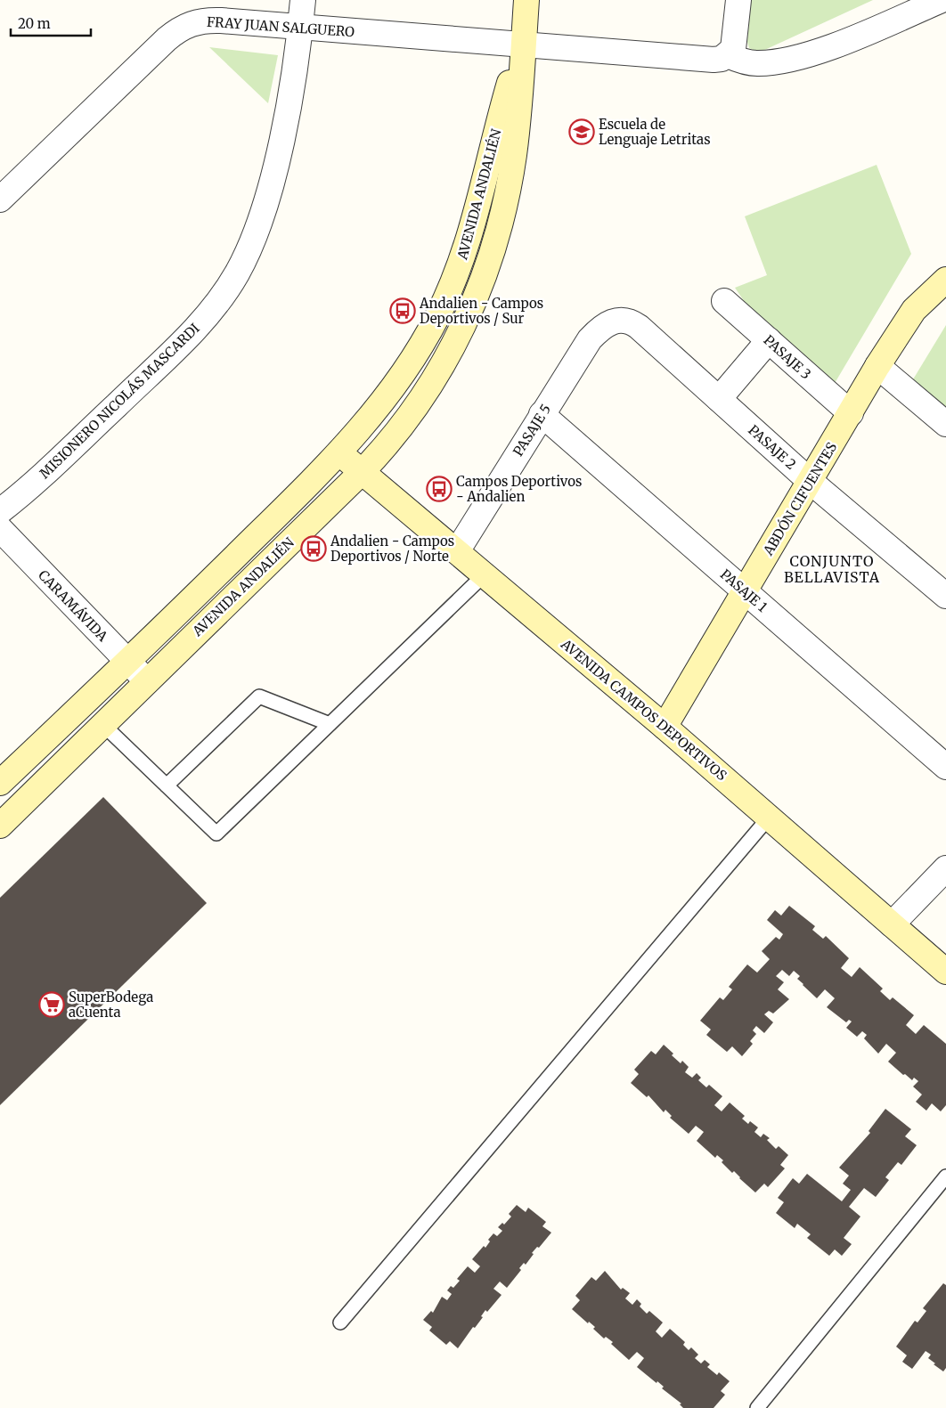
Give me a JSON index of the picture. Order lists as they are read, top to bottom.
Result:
{
  "streets": {
    "main road": ["AVENIDA ANDALIÉN", "ABDÓN CIFUENTES", "AVENIDA CAMPOS DEPORTIVOS"],
    "street": [
      "FRAY JUAN SALGUERO",
      "PASAJE 3",
      "MISIONERO NICOLÁS MASCARDI",
      "PASAJE 5",
      "PASAJE 2",
      "PASAJE 1",
      "CARAMÁVIDA"
    ]
  },
  "crossings": [
    ["FRAY JUAN SALGUERO", "AVENIDA ANDALIÉN"],
    ["FRAY JUAN SALGUERO", "MISIONERO NICOLÁS MASCARDI"],
    ["AVENIDA ANDALIÉN", "CARAMÁVIDA"],
    ["AVENIDA ANDALIÉN", "AVENIDA CAMPOS DEPORTIVOS"],
    ["PASAJE 3", "ABDÓN CIFUENTES"],
    ["PASAJE 5", "PASAJE 2"],
    ["PASAJE 5", "PASAJE 1"],
    ["PASAJE 5", "AVENIDA CAMPOS DEPORTIVOS"],
    ["PASAJE 2", "ABDÓN CIFUENTES"],
    ["ABDÓN CIFUENTES", "PASAJE 1"],
    ["ABDÓN CIFUENTES", "AVENIDA CAMPOS DEPORTIVOS"]
  ],
  "districts": ["CONJUNTO BELLAVISTA"],
  "places": {
    "school or university": ["Escuela de Lenguaje Letritas"],
    "bus stop": ["Andalien - Campos Deportivos / Sur", "Campos Deportivos - Andalien", "Andalien - Campos Deportivos / Norte"],
    "supermarket": ["SuperBodega aCuenta"]
  },
  "scale_bar": "20 m"
}
